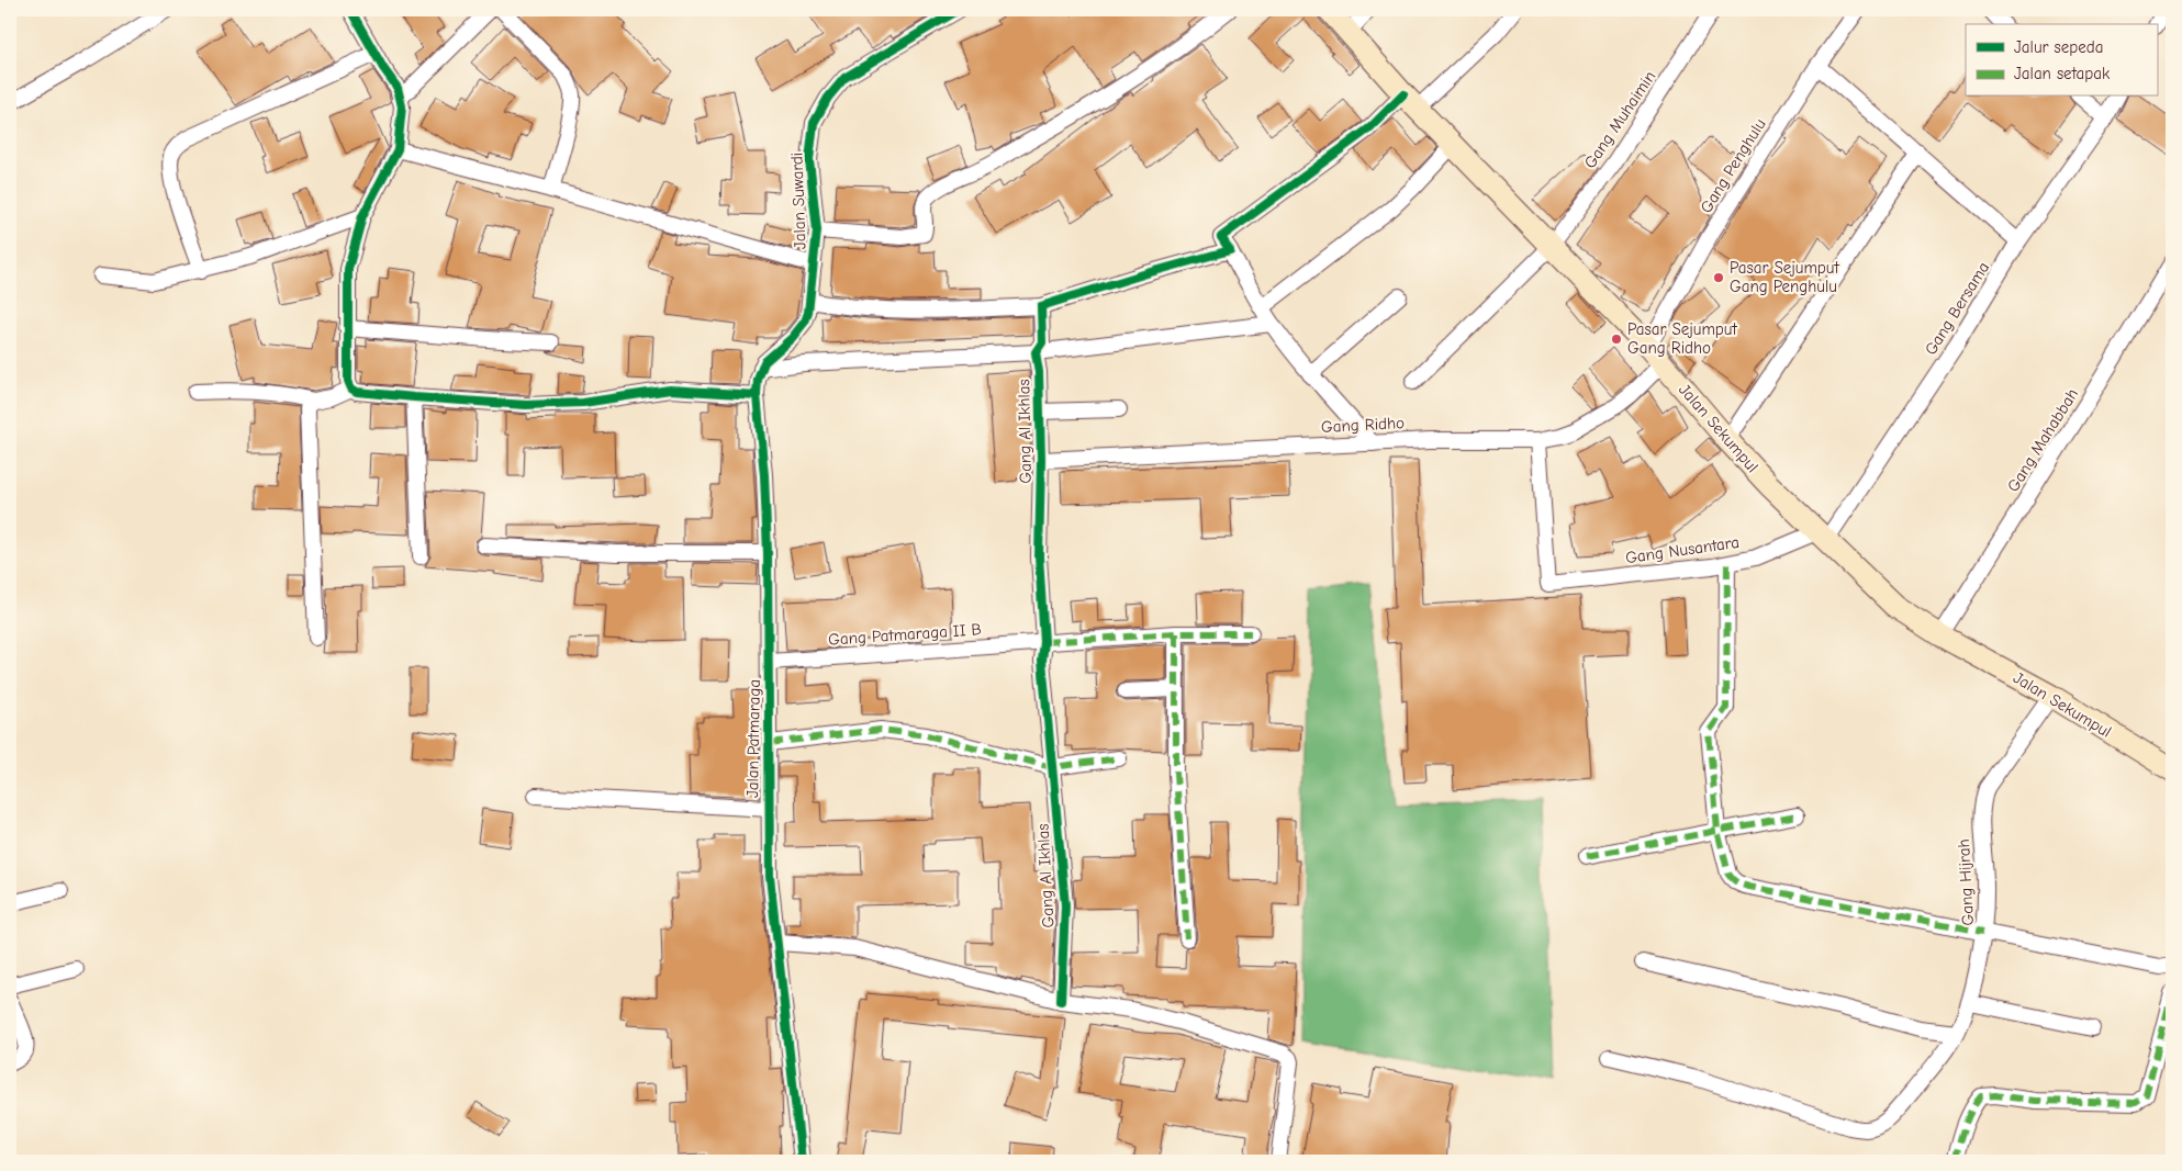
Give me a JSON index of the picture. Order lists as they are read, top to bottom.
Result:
{
  "streets": {
    "main road": ["Jalan Sekumpul"],
    "street": [
      "Gang Muhaimin",
      "Gang Penghulu",
      "Jalan Suwardi",
      "Gang Bersama",
      "Gang Ridho",
      "Gang Al Ikhlas",
      "Gang Mahabbah",
      "Gang Nusantara",
      "Gang Patmaraga II B",
      "Jalan Patmaraga",
      "Gang Hijrah"
    ]
  },
  "crossings": [
    ["Gang Muhaimin", "Jalan Sekumpul"],
    ["Gang Penghulu", "Gang Ridho"],
    ["Gang Penghulu", "Jalan Sekumpul"],
    ["Gang Bersama", "Jalan Sekumpul"],
    ["Gang Bersama", "Gang Nusantara"],
    ["Gang Ridho", "Jalan Sekumpul"],
    ["Gang Ridho", "Gang Al Ikhlas"],
    ["Gang Ridho", "Gang Nusantara"],
    ["Jalan Sekumpul", "Gang Mahabbah"],
    ["Jalan Sekumpul", "Gang Nusantara"],
    ["Jalan Sekumpul", "Gang Hijrah"],
    ["Gang Al Ikhlas", "Gang Patmaraga II B"],
    ["Gang Patmaraga II B", "Jalan Patmaraga"]
  ],
  "places": ["Pasar Sejumput Gang Penghulu", "Pasar Sejumput Gang Ridho"],
  "legend": ["Jalur sepeda", "Jalan setapak"]
}
